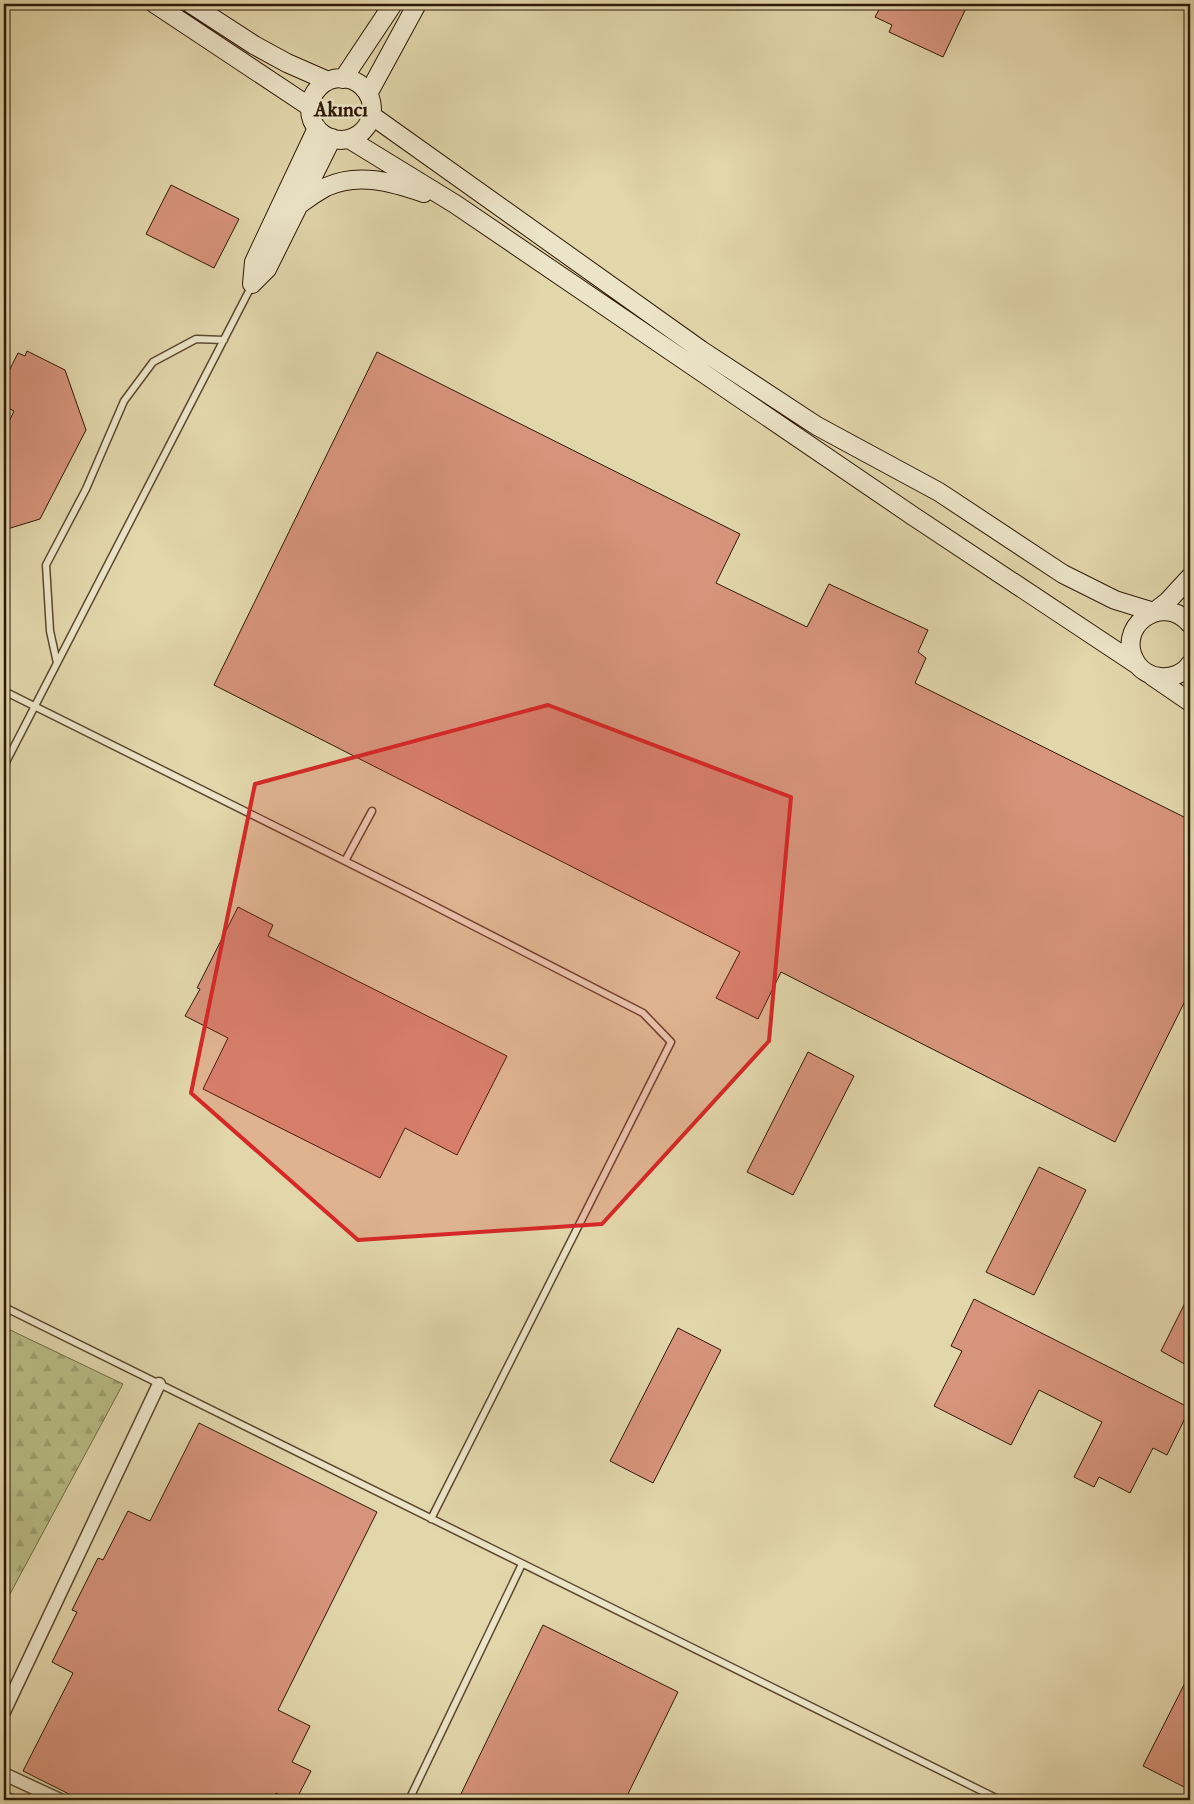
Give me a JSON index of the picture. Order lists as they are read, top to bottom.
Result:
{
  "districts": ["Akıncı"]
}
